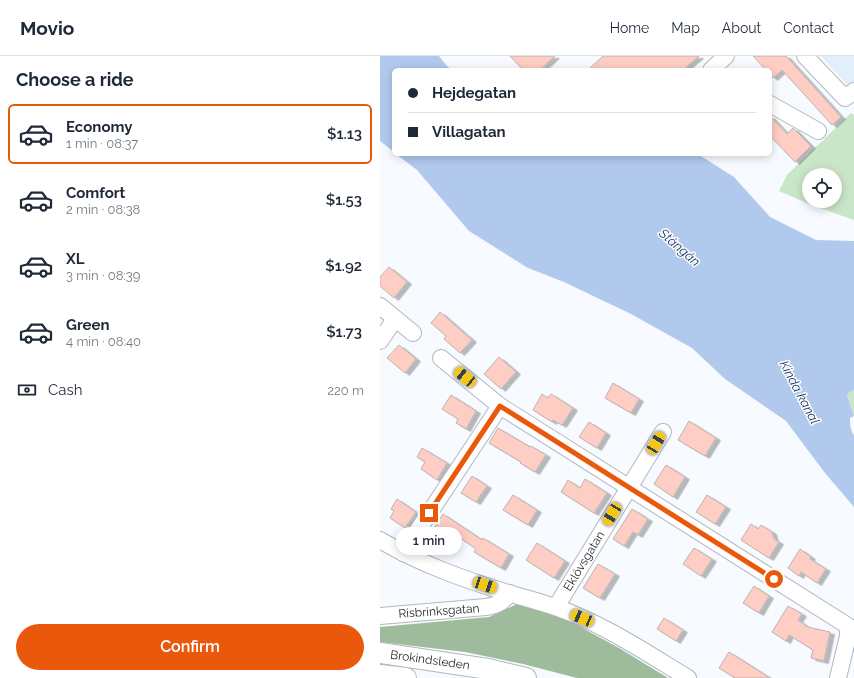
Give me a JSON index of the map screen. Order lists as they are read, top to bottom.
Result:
{
  "streets": {
    "main road": ["Brokindsleden"],
    "street": ["Eklövsgatan", "Risbrinksgatan"]
  },
  "water": ["Stångån", "Kinda kanal"],
  "page": {
    "header": "Movio",
    "nav": [
      "Home",
      "Map",
      "About",
      "Contact"
    ],
    "heading": "Choose a ride",
    "banner": ["Hejdegatan", "Villagatan"],
    "list": [
      {
        "name": "Economy",
        "note": "1 min · 08:37",
        "value": "$1.13"
      },
      {
        "name": "Comfort",
        "note": "2 min · 08:38",
        "value": "$1.53"
      },
      {
        "name": "XL",
        "note": "3 min · 08:39",
        "value": "$1.92"
      },
      {
        "name": "Green",
        "note": "4 min · 08:40",
        "value": "$1.73"
      }
    ],
    "pay": ["Cash", "220 m"],
    "bubble": "1 min",
    "buttons": "Confirm"
  }
}
